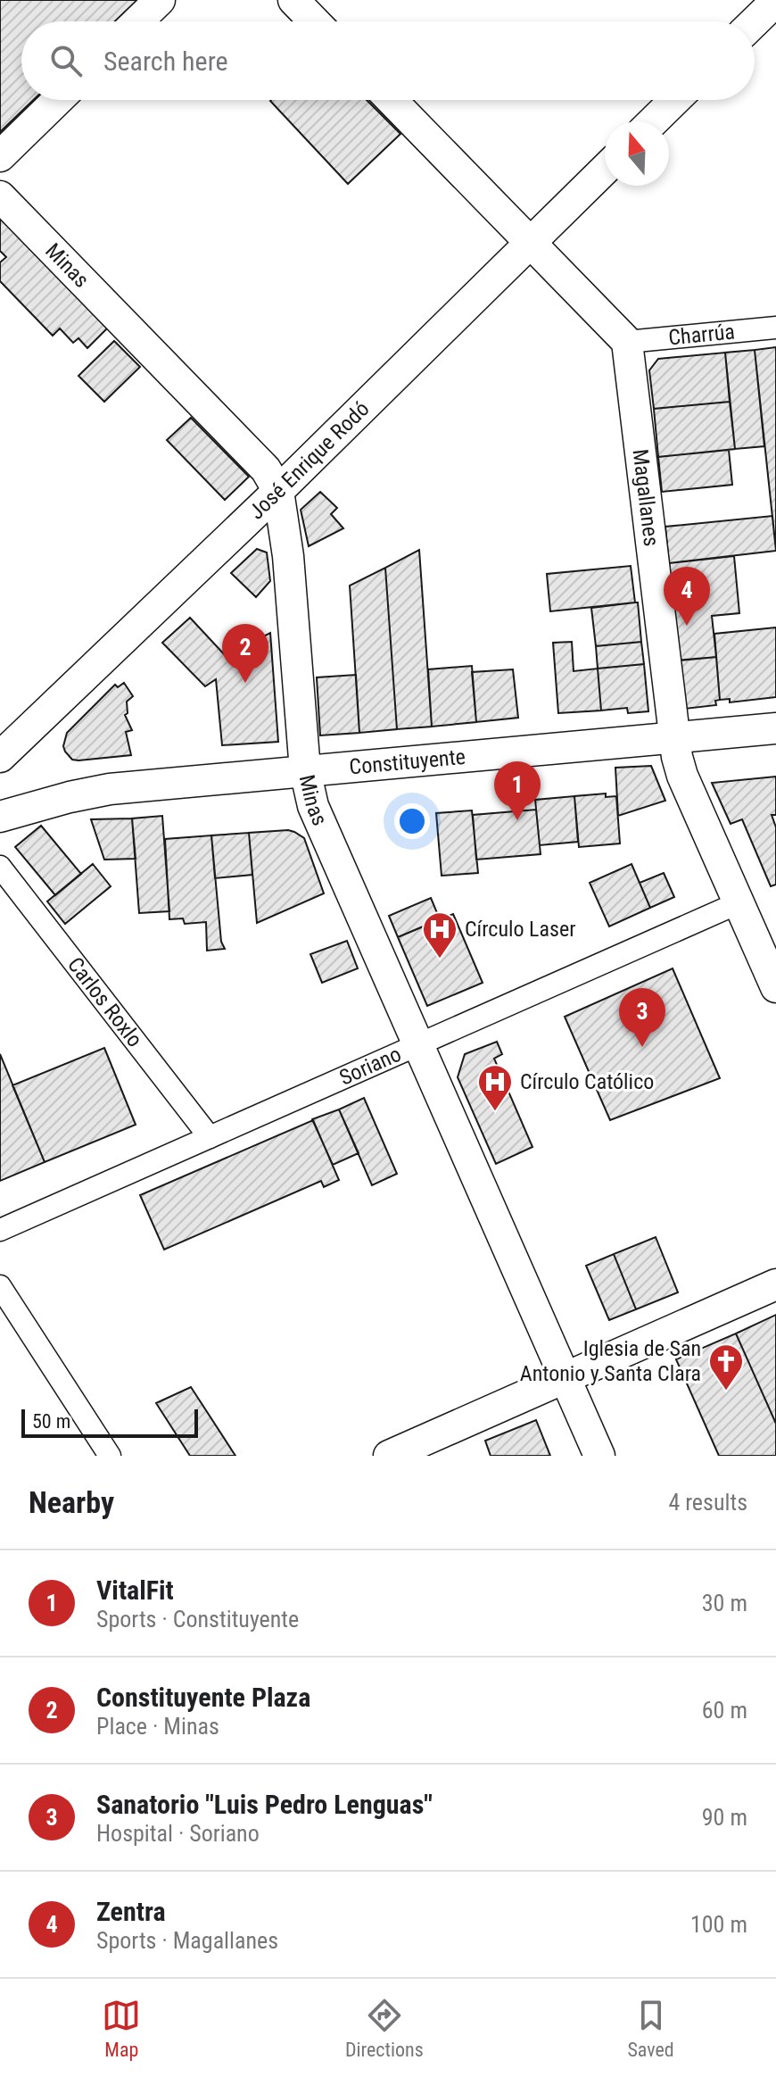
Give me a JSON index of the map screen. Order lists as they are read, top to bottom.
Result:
{
  "streets": {
    "street": [
      "Minas",
      "Charrúa",
      "José Enrique Rodó",
      "Magallanes",
      "Constituyente",
      "Carlos Roxlo",
      "Soriano"
    ]
  },
  "crossings": [
    ["Minas", "José Enrique Rodó"],
    ["Minas", "Constituyente"],
    ["Minas", "Soriano"],
    ["Charrúa", "Magallanes"],
    ["Magallanes", "Constituyente"],
    ["Magallanes", "Soriano"],
    ["Carlos Roxlo", "Soriano"]
  ],
  "places": {
    "hospital": ["Círculo Laser", "Círculo Católico"],
    "church": ["Iglesia de San Antonio y Santa Clara"]
  },
  "scale_bar": "50 m",
  "north": "top",
  "page": {
    "search": "Search here",
    "pins": [
      "4",
      "2",
      "1",
      "3"
    ],
    "scale": "50 m",
    "heading": ["Nearby", "4 results"],
    "list": [
      {
        "mark": "1",
        "name": "VitalFit",
        "note": "Sports · Constituyente",
        "value": "30 m"
      },
      {
        "mark": "2",
        "name": "Constituyente Plaza",
        "note": "Place · Minas",
        "value": "60 m"
      },
      {
        "mark": "3",
        "name": "Sanatorio \"Luis Pedro Lenguas\"",
        "note": "Hospital · Soriano",
        "value": "90 m"
      },
      {
        "mark": "4",
        "name": "Zentra",
        "note": "Sports · Magallanes",
        "value": "100 m"
      }
    ],
    "nav": ["Map", "Directions", "Saved"]
  }
}
